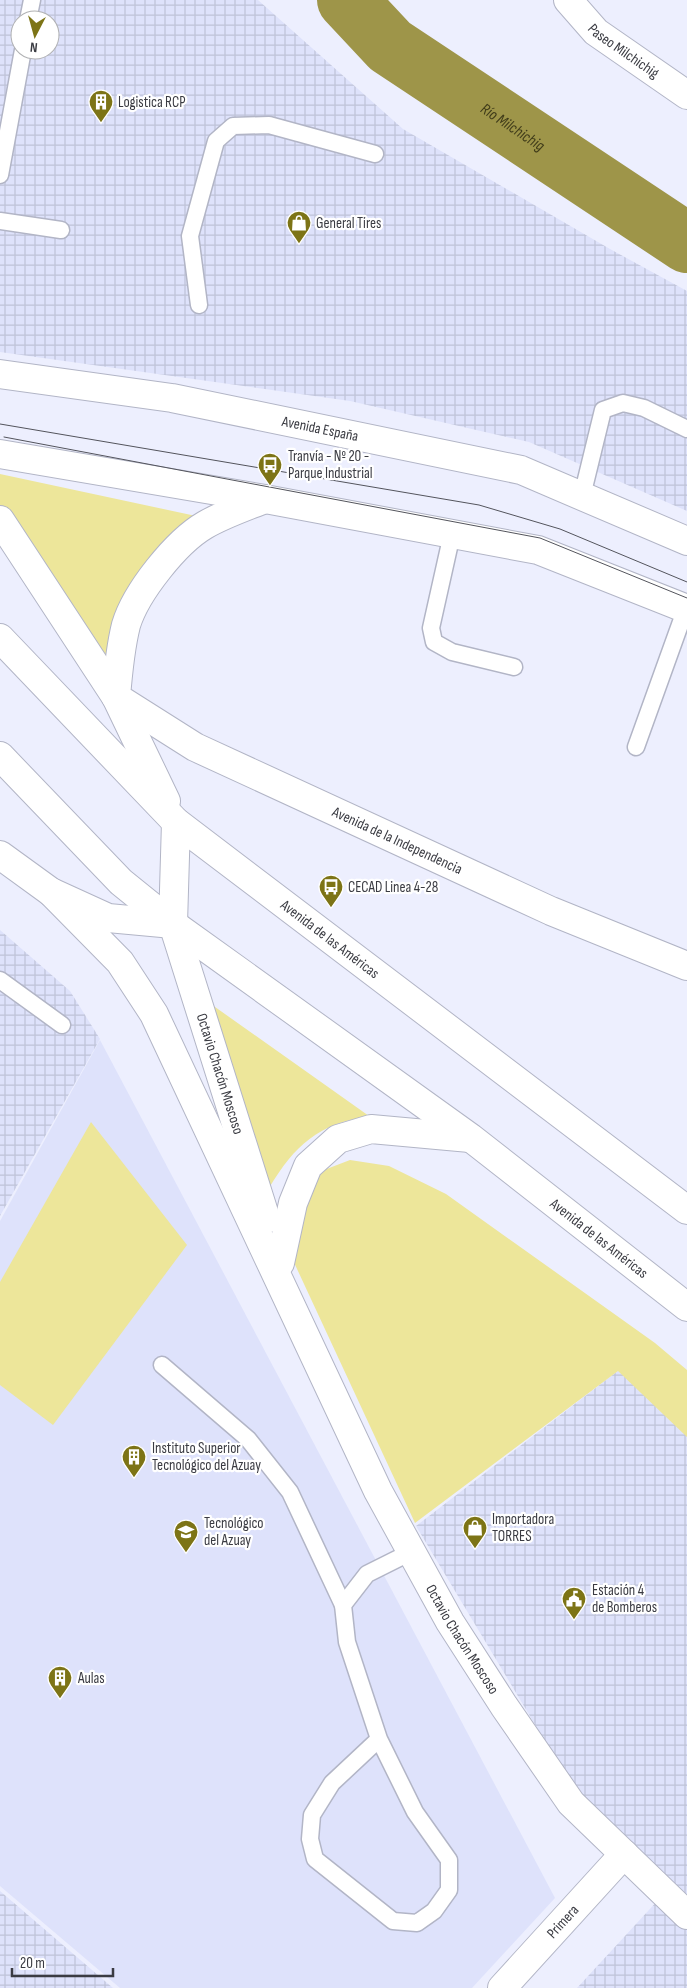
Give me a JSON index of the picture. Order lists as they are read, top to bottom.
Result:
{
  "streets": {
    "main road": [
      "Paseo Milchichig",
      "Avenida España",
      "Avenida de la Independencia",
      "Avenida de las Américas",
      "Octavio Chacón Moscoso",
      "Primera"
    ]
  },
  "crossings": [
    ["Avenida de las Américas", "Octavio Chacón Moscoso"],
    ["Octavio Chacón Moscoso", "Primera"]
  ],
  "water": ["Río Milchichig"],
  "places": {
    "building": ["Logistica RCP", "Instituto Superior Tecnológico del Azuay", "Aulas"],
    "shop": ["General Tires", "Importadora TORRES"],
    "bus stop": ["Tranvía - Nº 20 - Parque Industrial", "CECAD Linea 4-28"],
    "school or university": ["Tecnológico del Azuay"],
    "public building": ["Estación 4 de Bomberos"]
  },
  "scale_bar": "20 m",
  "north": "bottom"
}
